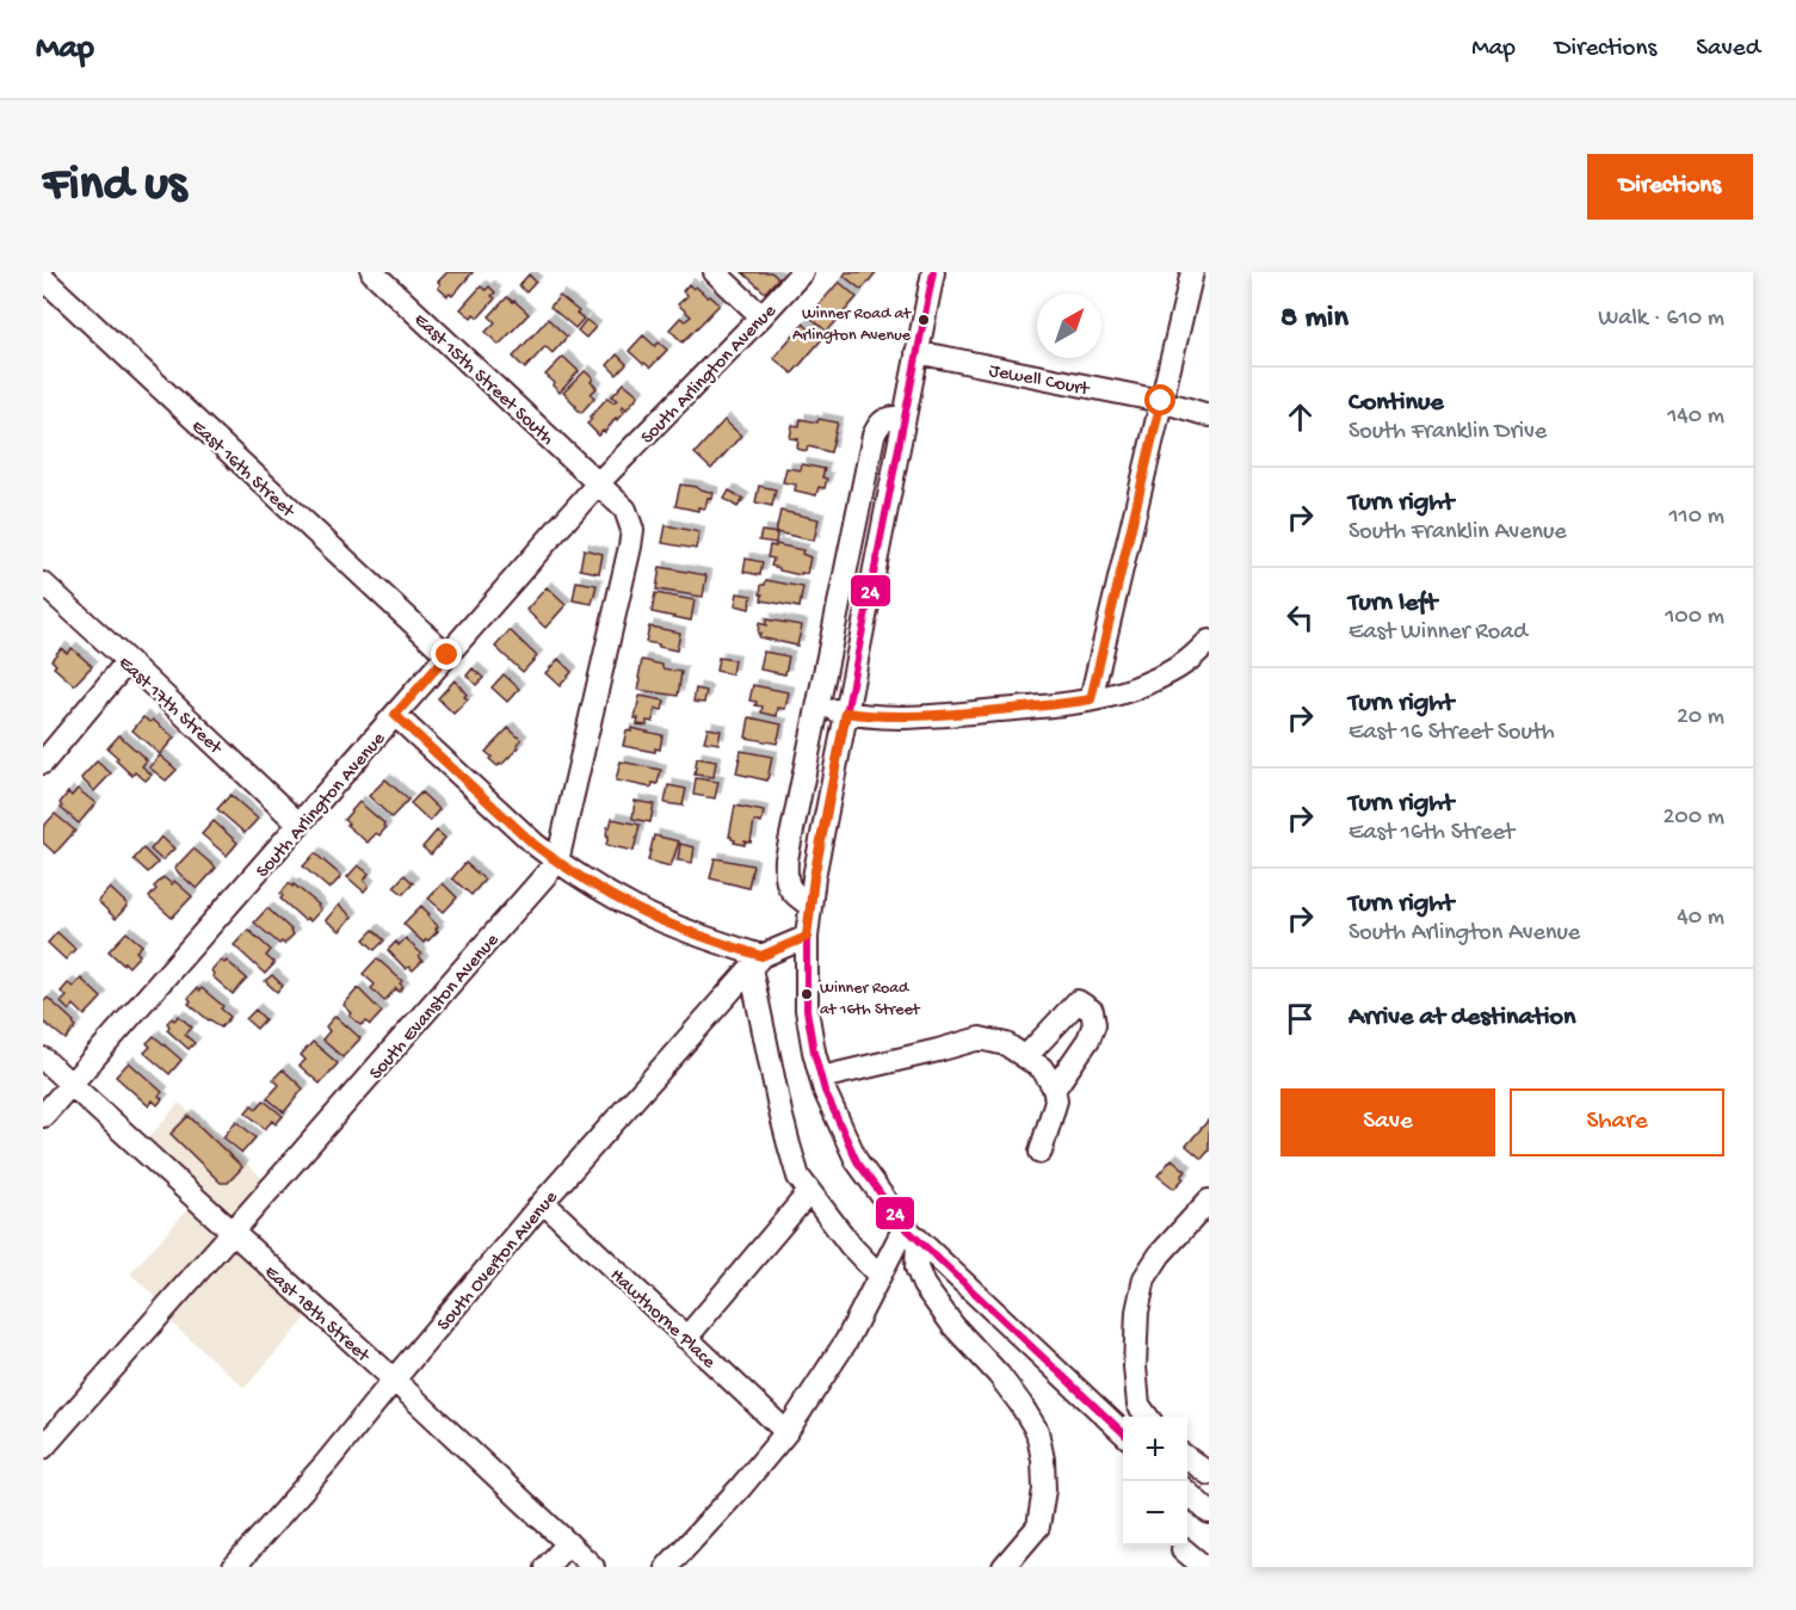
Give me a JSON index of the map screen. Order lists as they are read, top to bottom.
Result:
{
  "streets": {
    "street": [
      "South Arlington Avenue",
      "East 15th Street South",
      "Jewell Court",
      "East 16th Street",
      "East 17th Street",
      "South Evanston Avenue",
      "South Overton Avenue",
      "East 18th Street",
      "Hawthorne Place"
    ]
  },
  "crossings": [
    ["South Arlington Avenue", "East 15th Street South"],
    ["South Arlington Avenue", "East 16th Street"],
    ["South Arlington Avenue", "East 17th Street"],
    ["South Arlington Avenue", "South Evanston Avenue"],
    ["South Arlington Avenue", "East 18th Street"],
    ["East 15th Street South", "South Evanston Avenue"],
    ["South Evanston Avenue", "East 18th Street"],
    ["South Overton Avenue", "East 18th Street"],
    ["South Overton Avenue", "Hawthorne Place"]
  ],
  "places": ["Winner Road at Arlington Avenue", "Winner Road at 16th Street"],
  "lines": ["transit line 24"],
  "north": "top right",
  "page": {
    "header": "Map",
    "nav": ["Map", "Directions", "Saved"],
    "buttons": [
      "Directions",
      ["Save", "Share"]
    ],
    "title": "Find us",
    "heading": ["8 min", "Walk · 610 m"],
    "list": [
      ["Continue", "South Franklin Drive", "140 m"],
      ["Turn right", "South Franklin Avenue", "110 m"],
      ["Turn left", "East Winner Road", "100 m"],
      ["Turn right", "East 16 Street South", "20 m"],
      ["Turn right", "East 16th Street", "200 m"],
      ["Turn right", "South Arlington Avenue", "40 m"],
      "Arrive at destination"
    ],
    "map_buttons": ["+", "−"]
  }
}
